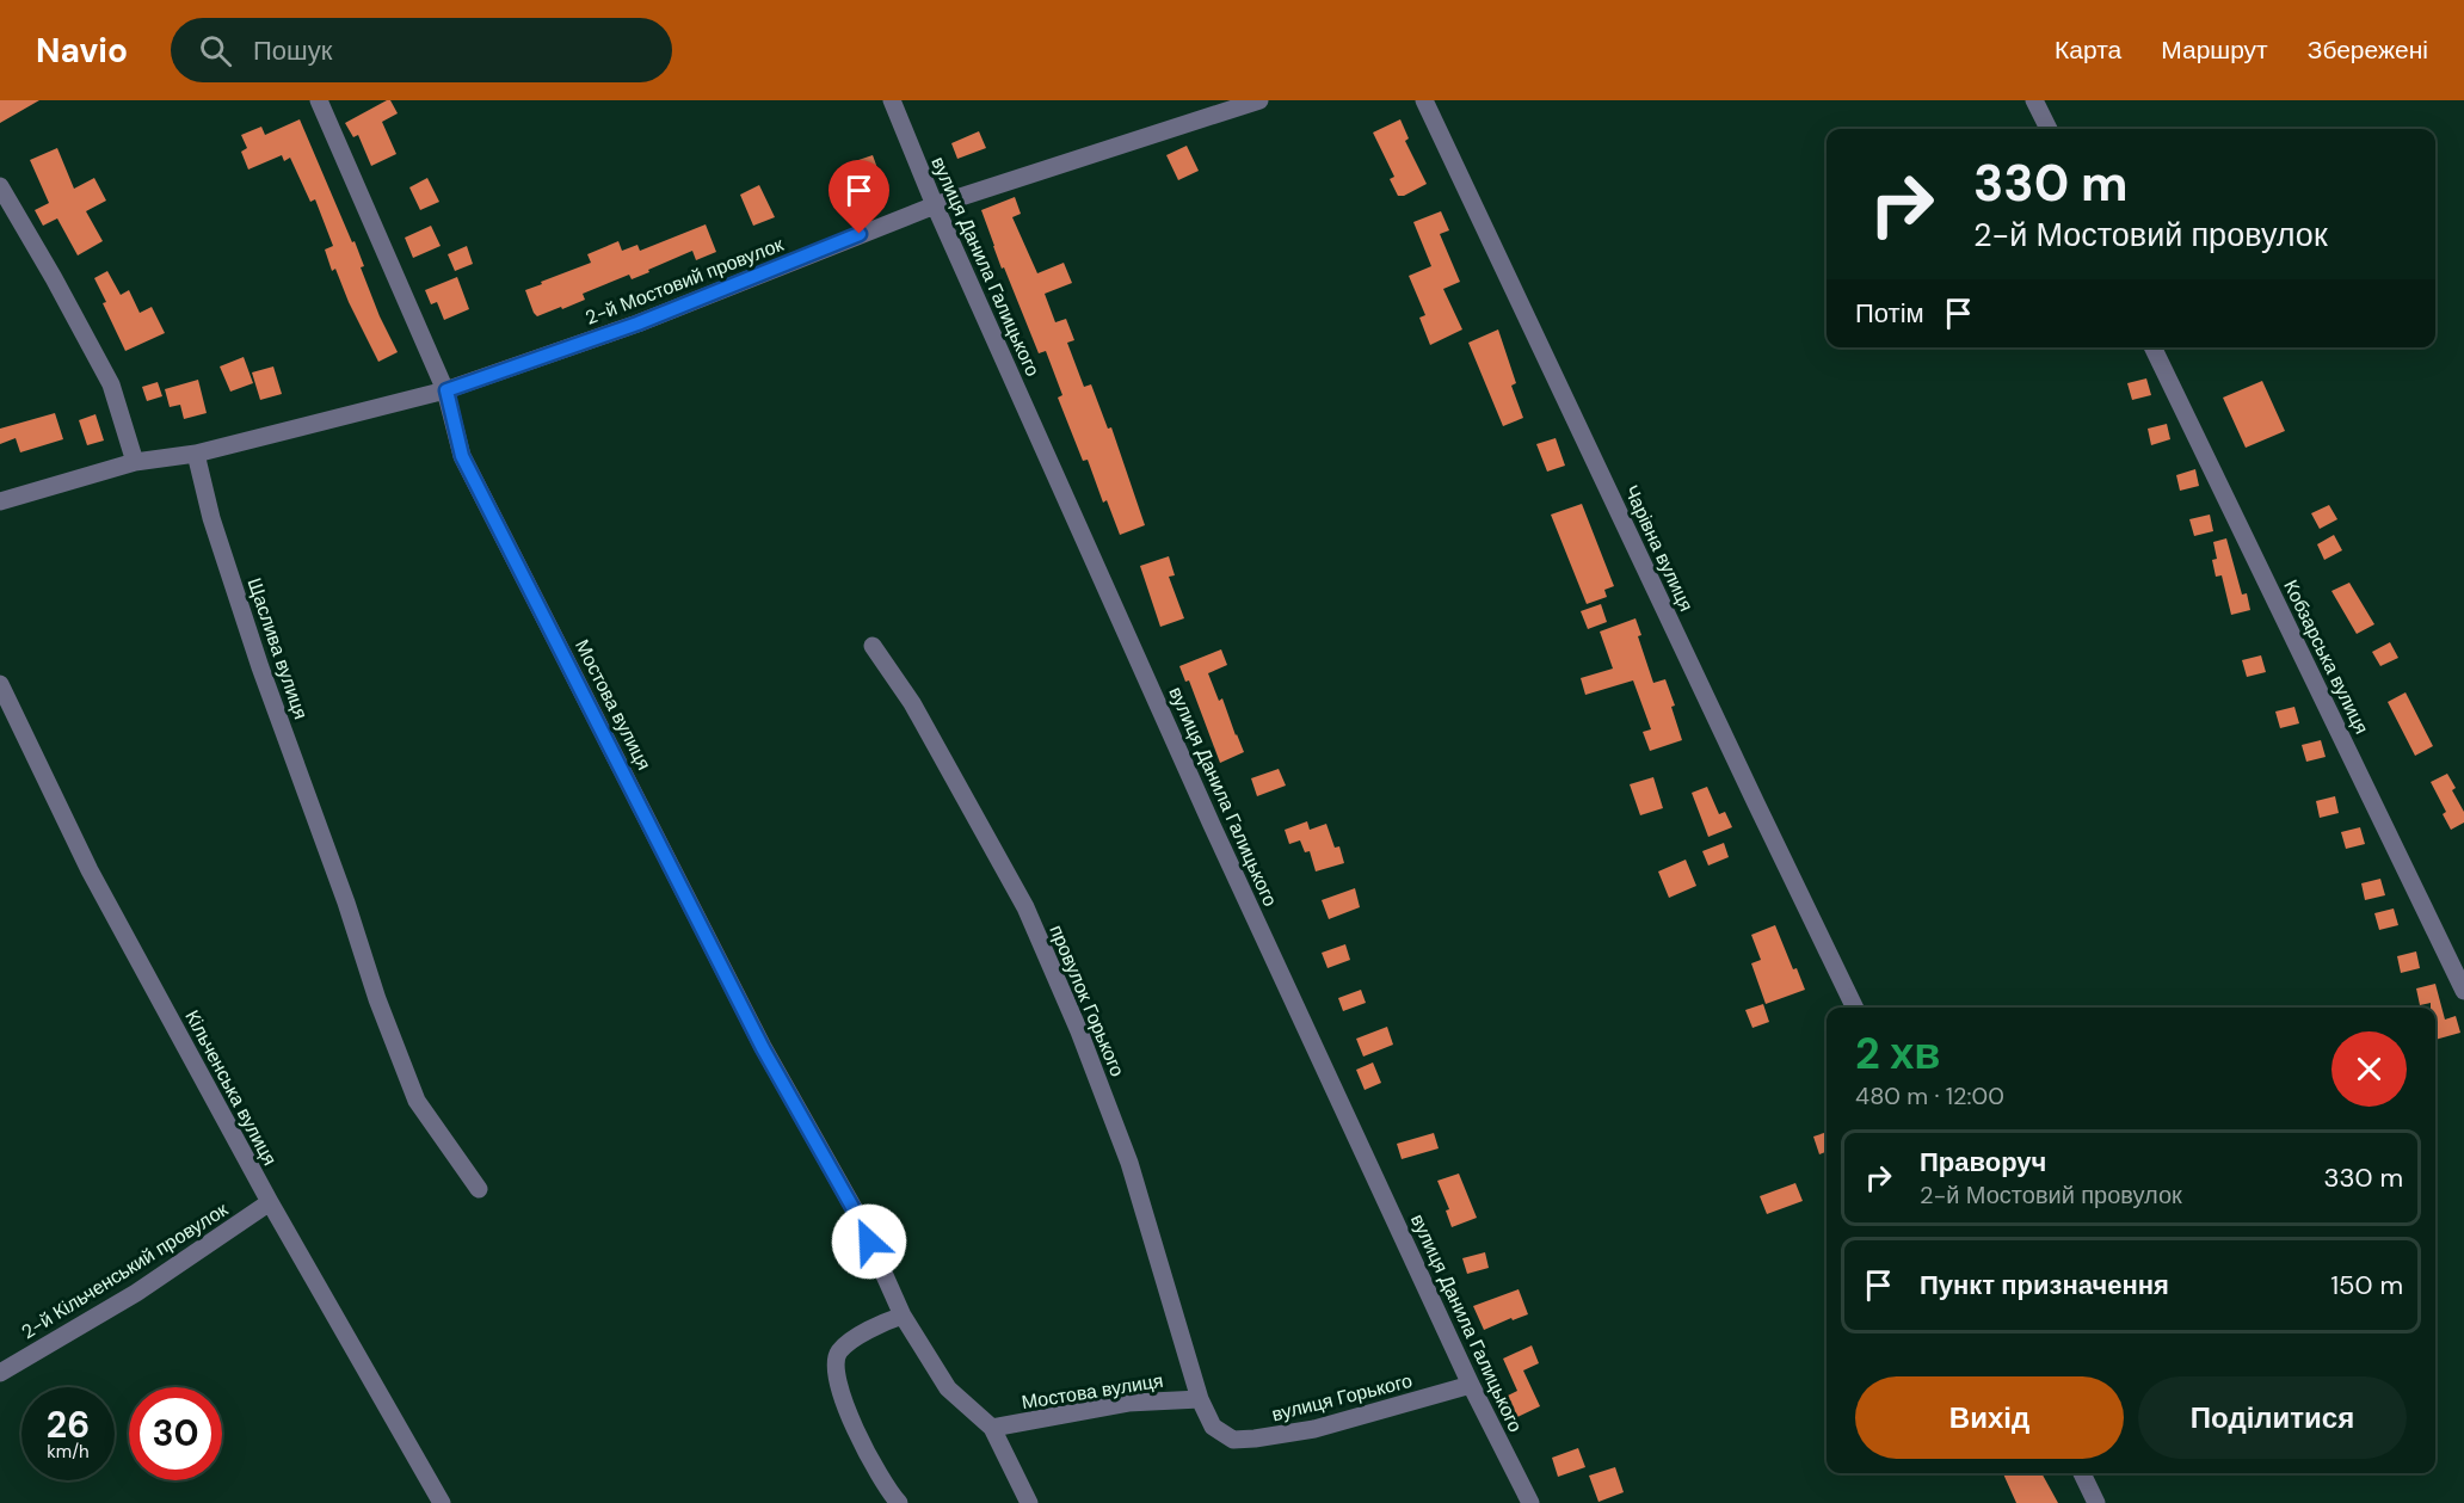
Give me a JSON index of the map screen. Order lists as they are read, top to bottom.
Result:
{
  "streets": {
    "street": [
      "вулиця Данила Галицького",
      "2-й Мостовий провулок",
      "Чарівна вулиця",
      "Щаслива вулиця",
      "Кобзарська вулиця",
      "Мостова вулиця",
      "провулок Горького",
      "Кільченська вулиця",
      "2-й Кільченський провулок",
      "вулиця Горького"
    ]
  },
  "crossings": [
    ["вулиця Данила Галицького", "2-й Мостовий провулок"],
    ["вулиця Данила Галицького", "вулиця Горького"],
    ["2-й Мостовий провулок", "Щаслива вулиця"],
    ["2-й Мостовий провулок", "Мостова вулиця"],
    ["Мостова вулиця", "провулок Горького"],
    ["Мостова вулиця", "вулиця Горького"],
    ["провулок Горького", "вулиця Горького"],
    ["Кільченська вулиця", "2-й Кільченський провулок"]
  ],
  "page": {
    "header": "Navio",
    "search": "Пошук",
    "nav": ["Карта", "Маршрут", "Збережені"],
    "turn": ["330 m", "2-й Мостовий провулок"],
    "then": "Потім",
    "heading": ["2 хв", "480 m · 12:00"],
    "list": [
      {
        "name": "Праворуч",
        "note": "2-й Мостовий провулок",
        "value": "330 m"
      },
      {
        "name": "Пункт призначення",
        "value": "150 m"
      }
    ],
    "buttons": ["Вихід", "Поділитися"],
    "speed": "26 km/h",
    "limit": "30"
  }
}
